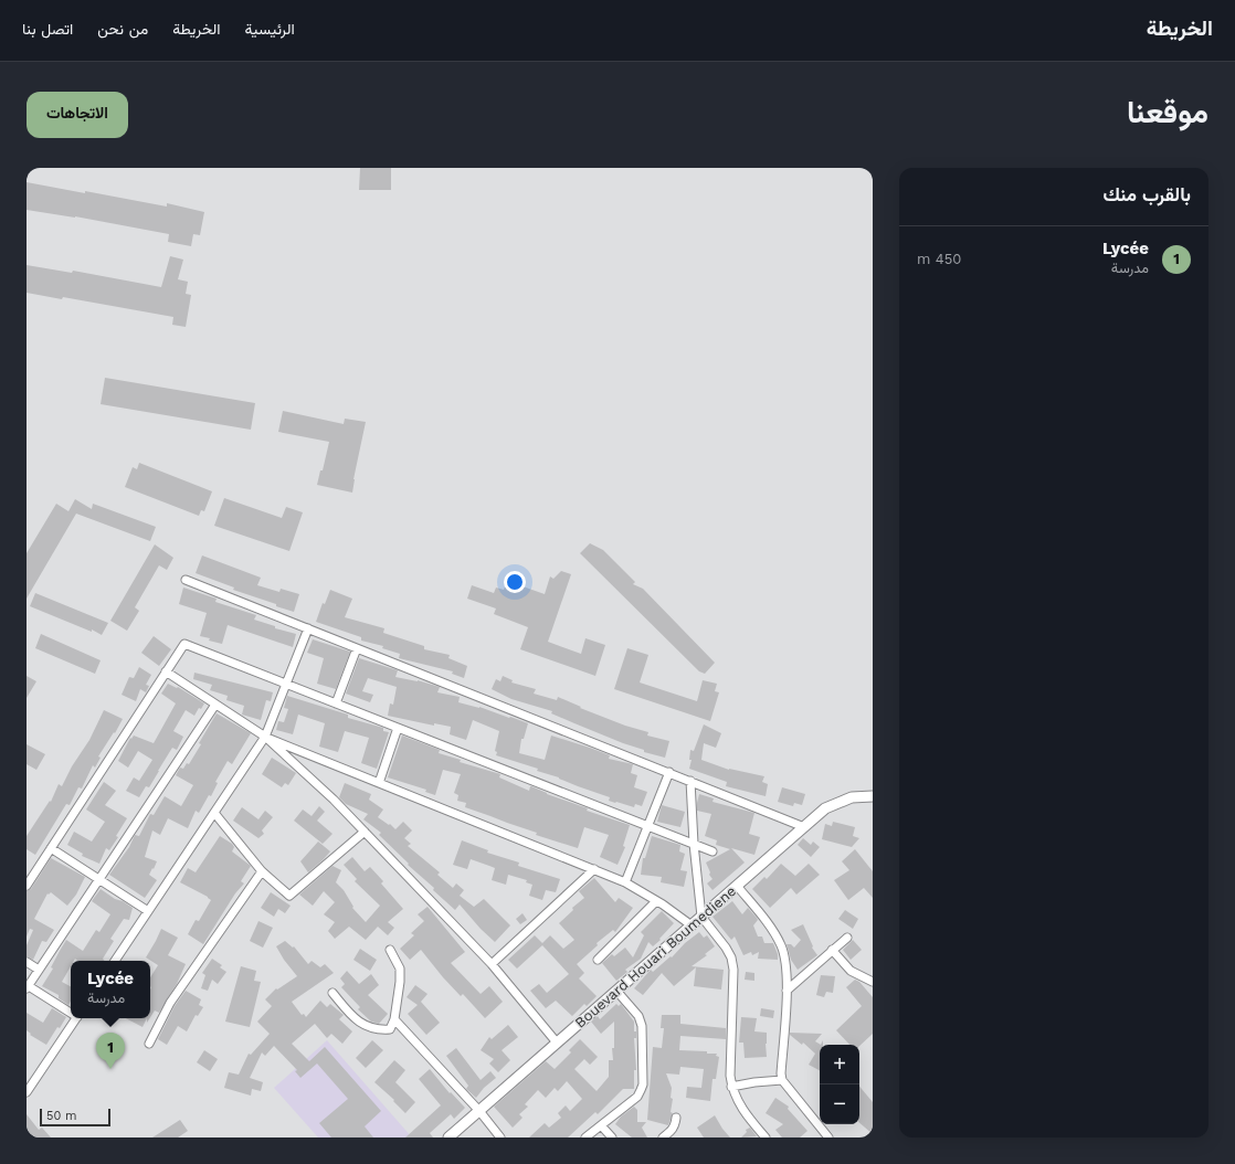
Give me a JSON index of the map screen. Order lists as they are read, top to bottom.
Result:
{
  "streets": {
    "street": ["Bouevard Houari Boumediene"]
  },
  "scale_bar": "50 m",
  "page": {
    "header": "الخريطة",
    "nav": [
      "الرئيسية",
      "الخريطة",
      "من نحن",
      "اتصل بنا"
    ],
    "title": "موقعنا",
    "buttons": "الاتجاهات",
    "heading": "بالقرب منك",
    "list": [
      {
        "mark": "1",
        "name": "Lycée",
        "note": "مدرسة",
        "value": "450 m"
      }
    ],
    "popup": ["Lycée", "مدرسة"],
    "pins": "1",
    "map_buttons": ["+", "−"],
    "scale": "50 m"
  }
}
